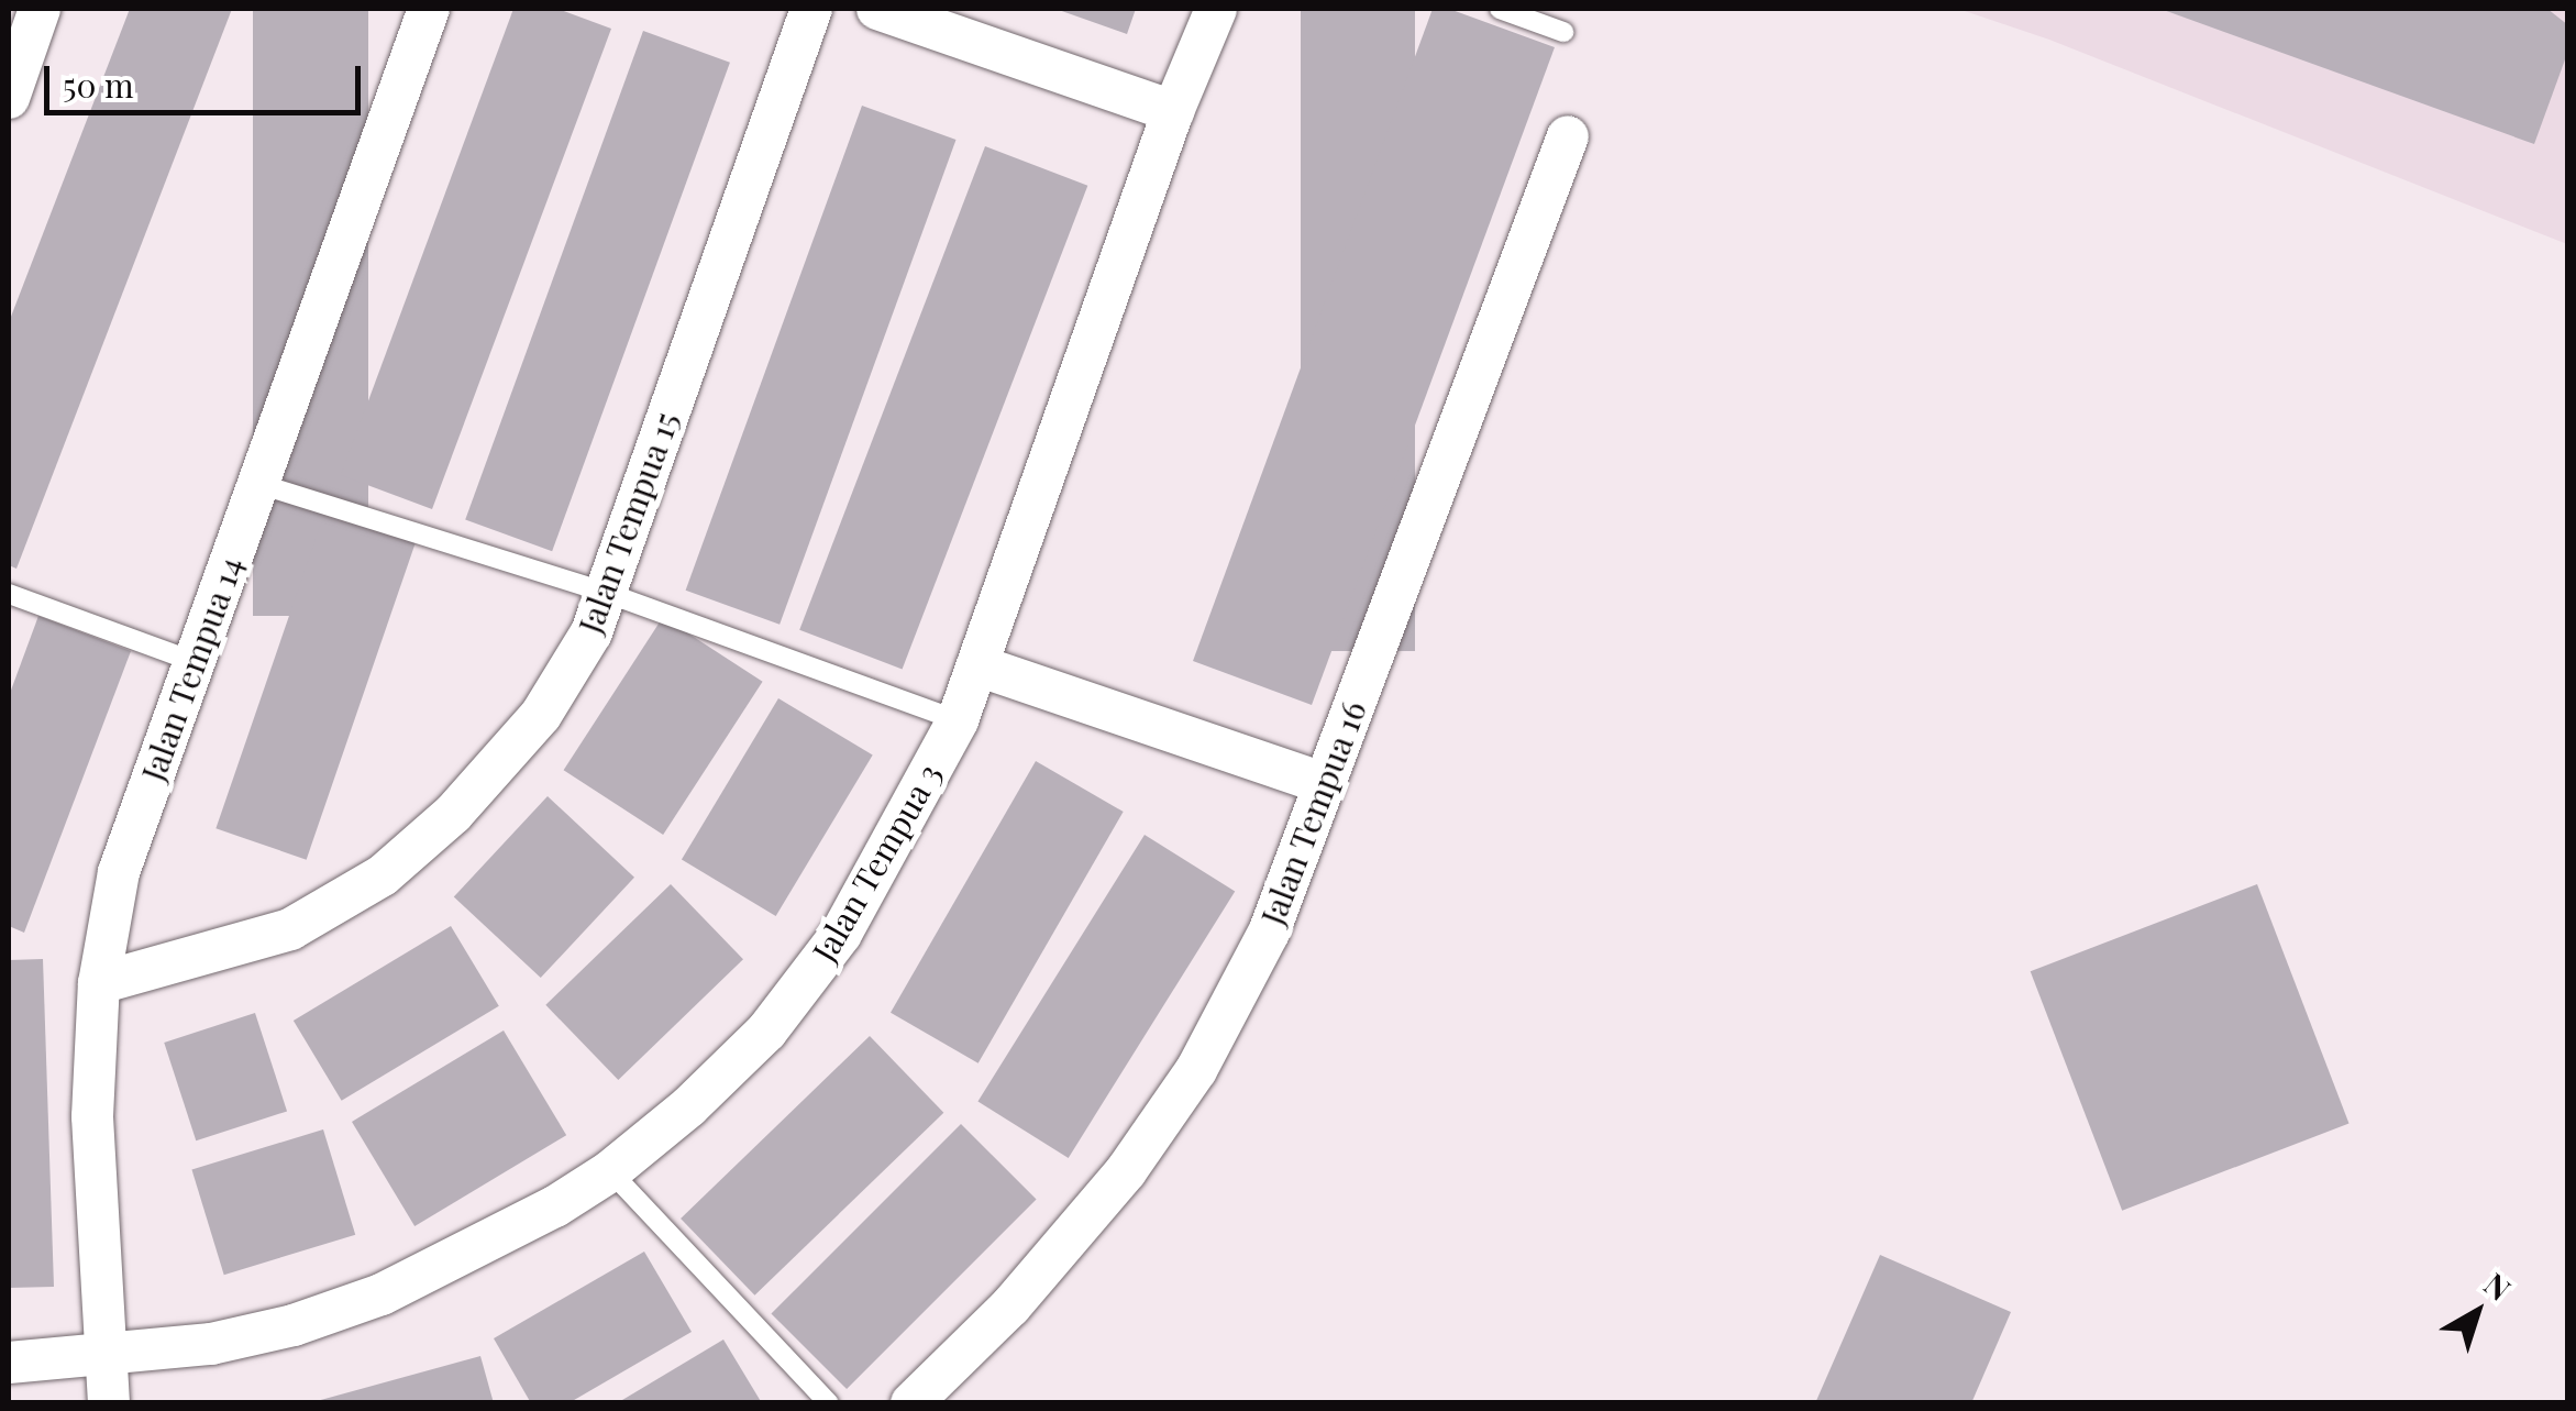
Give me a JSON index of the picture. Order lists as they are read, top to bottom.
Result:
{
  "streets": {
    "street": [
      "Jalan Tempua 15",
      "Jalan Tempua 14",
      "Jalan Tempua 16",
      "Jalan Tempua 3"
    ]
  },
  "crossings": [
    ["Jalan Tempua 15", "Jalan Tempua 14"],
    ["Jalan Tempua 14", "Jalan Tempua 3"]
  ],
  "scale_bar": "50 m",
  "north": "top right"
}
